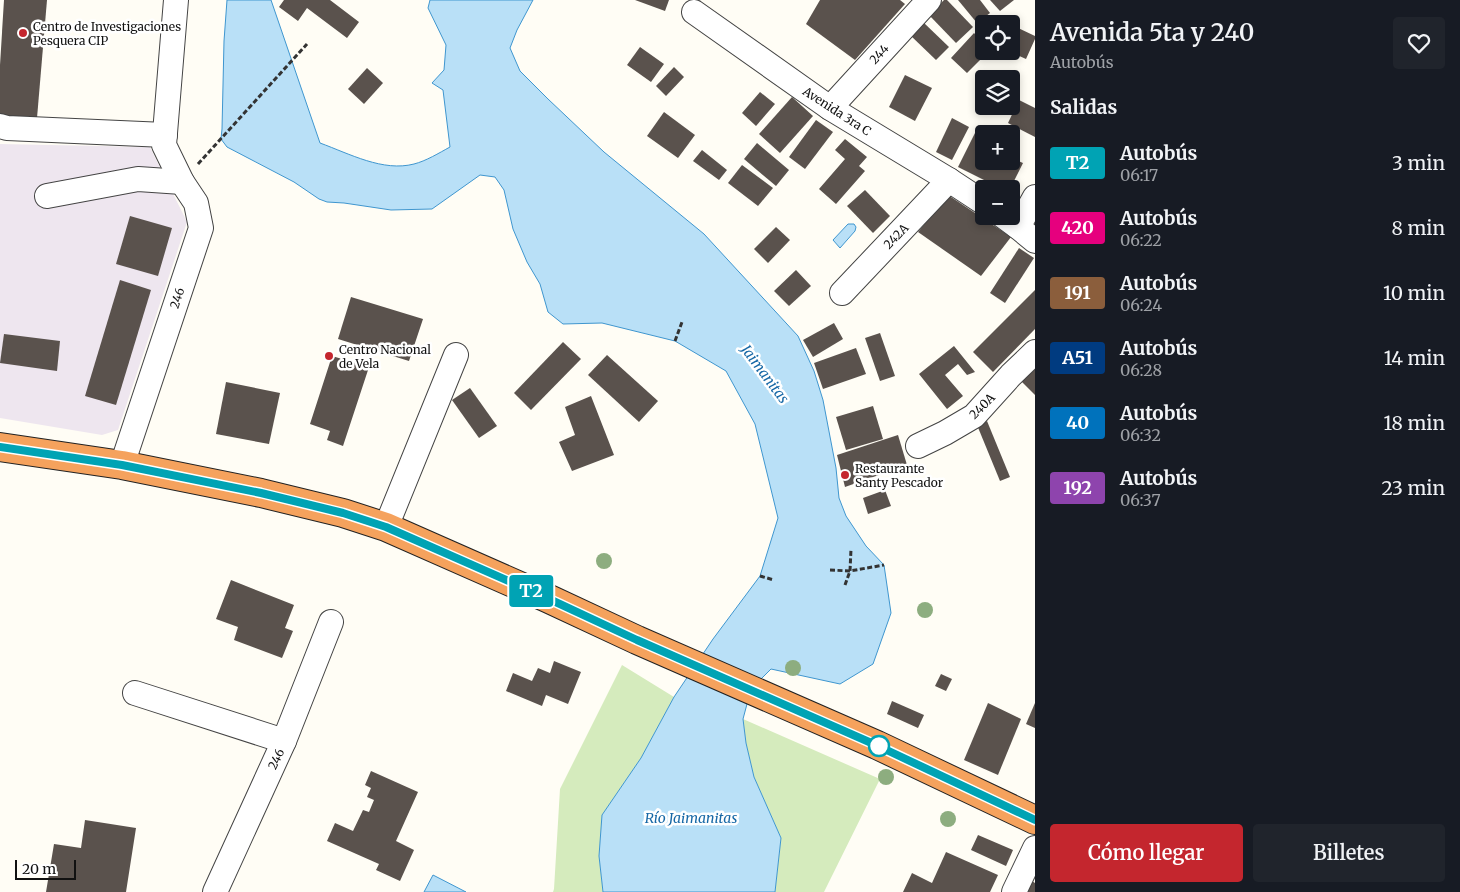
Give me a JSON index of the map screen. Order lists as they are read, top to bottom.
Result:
{
  "streets": {
    "street": [
      "244",
      "Avenida 3ra C",
      "242A",
      "246",
      "240A"
    ]
  },
  "crossings": [
    ["244", "Avenida 3ra C"],
    ["Avenida 3ra C", "242A"]
  ],
  "water": ["Jaimanitas", "Río Jaimanitas"],
  "places": ["Centro de Investigaciones Pesquera CIP", "Centro Nacional de Vela", "Restaurante Santy Pescador"],
  "lines": ["bus line T2"],
  "scale_bar": "20 m",
  "page": {
    "on_map": "T2",
    "heading": [
      ["Avenida 5ta y 240", "Autobús"],
      "Salidas"
    ],
    "map_buttons": ["+", "−"],
    "list": [
      {
        "mark": "T2",
        "name": "Autobús",
        "note": "06:17",
        "value": "3 min"
      },
      {
        "mark": "420",
        "name": "Autobús",
        "note": "06:22",
        "value": "8 min"
      },
      {
        "mark": "191",
        "name": "Autobús",
        "note": "06:24",
        "value": "10 min"
      },
      {
        "mark": "A51",
        "name": "Autobús",
        "note": "06:28",
        "value": "14 min"
      },
      {
        "mark": "40",
        "name": "Autobús",
        "note": "06:32",
        "value": "18 min"
      },
      {
        "mark": "192",
        "name": "Autobús",
        "note": "06:37",
        "value": "23 min"
      }
    ],
    "buttons": ["Cómo llegar", "Billetes"],
    "scale": "20 m"
  }
}
